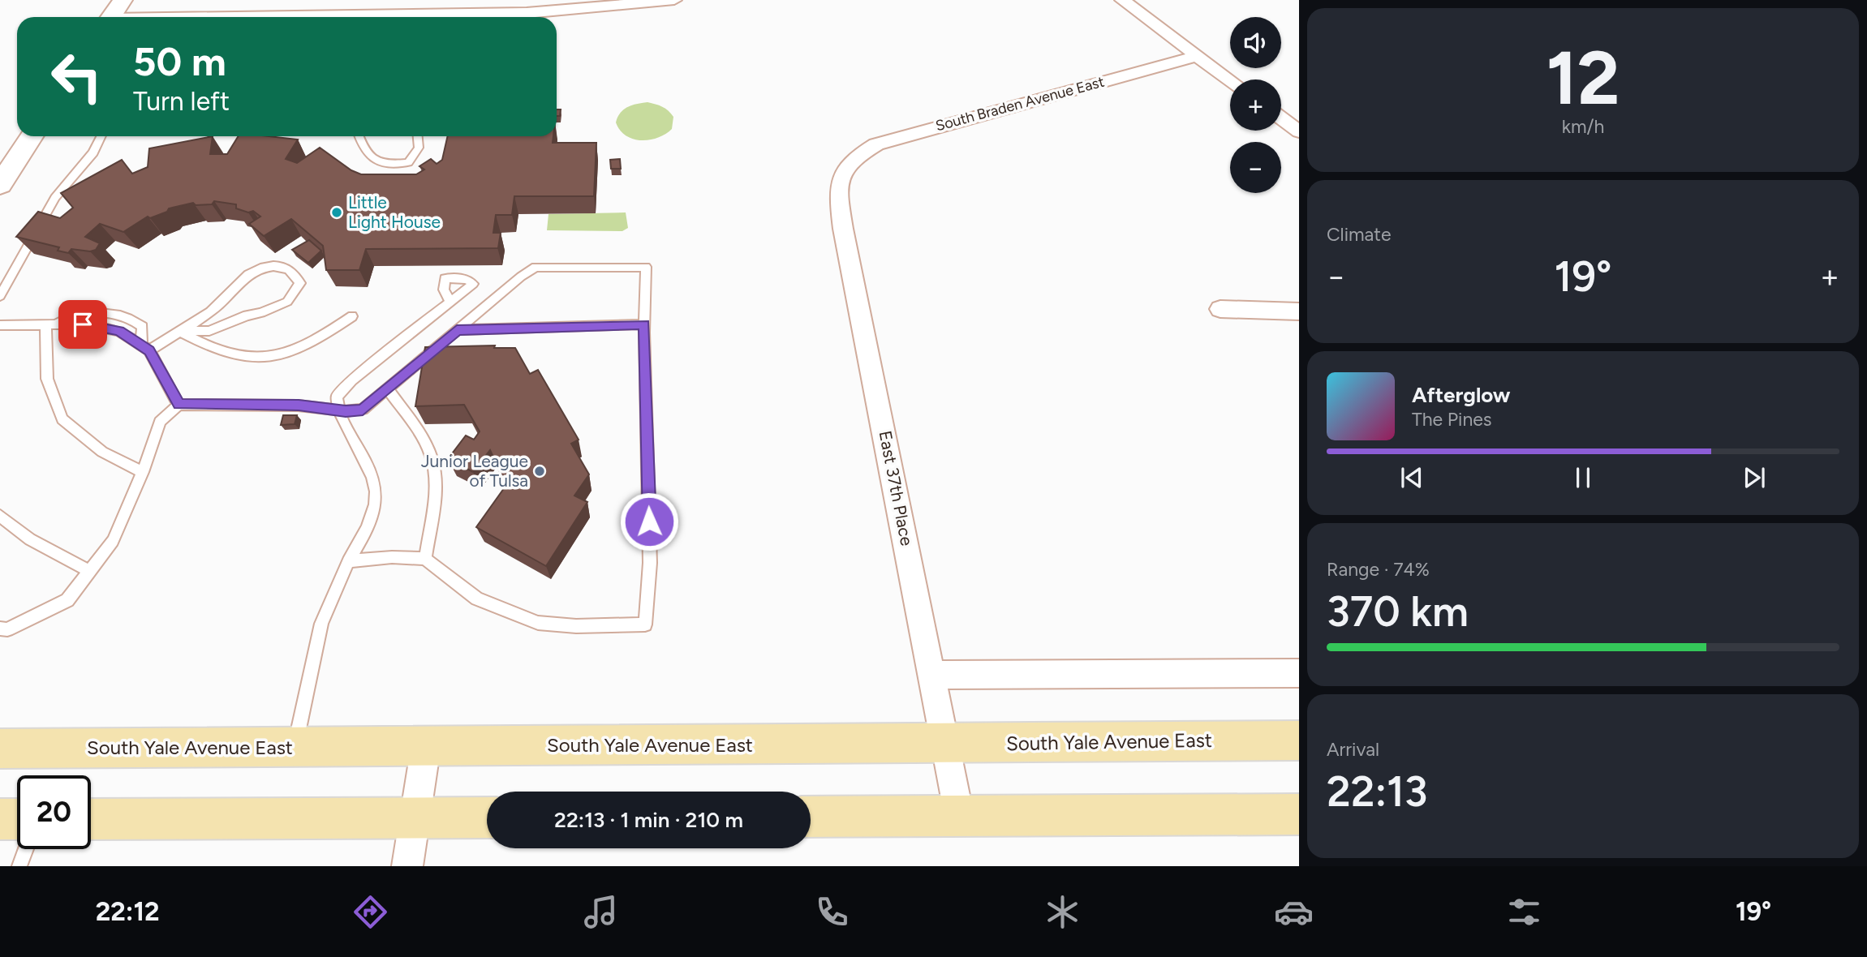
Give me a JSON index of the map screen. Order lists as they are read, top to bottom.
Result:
{
  "streets": {
    "main road": ["South Yale Avenue East"],
    "street": ["South Braden Avenue East", "East 37th Place"]
  },
  "crossings": [
    ["South Braden Avenue East", "East 37th Place"],
    ["East 37th Place", "South Yale Avenue East"]
  ],
  "places": ["Little Light House", "Junior League of Tulsa"],
  "page": {
    "tile": [
      ["12", "km/h"],
      "Climate",
      ["Range · 74%", "370 km"],
      ["Arrival", "22:13"]
    ],
    "map_buttons": ["+", "−"],
    "turn": ["50 m", "Turn left"],
    "heat": ["−", "19°", "+"],
    "song": ["Afterglow", "The Pines"],
    "limit": "20",
    "trip": "22:13 · 1 min · 210 m",
    "tabs": ["22:12", "19°"]
  }
}
